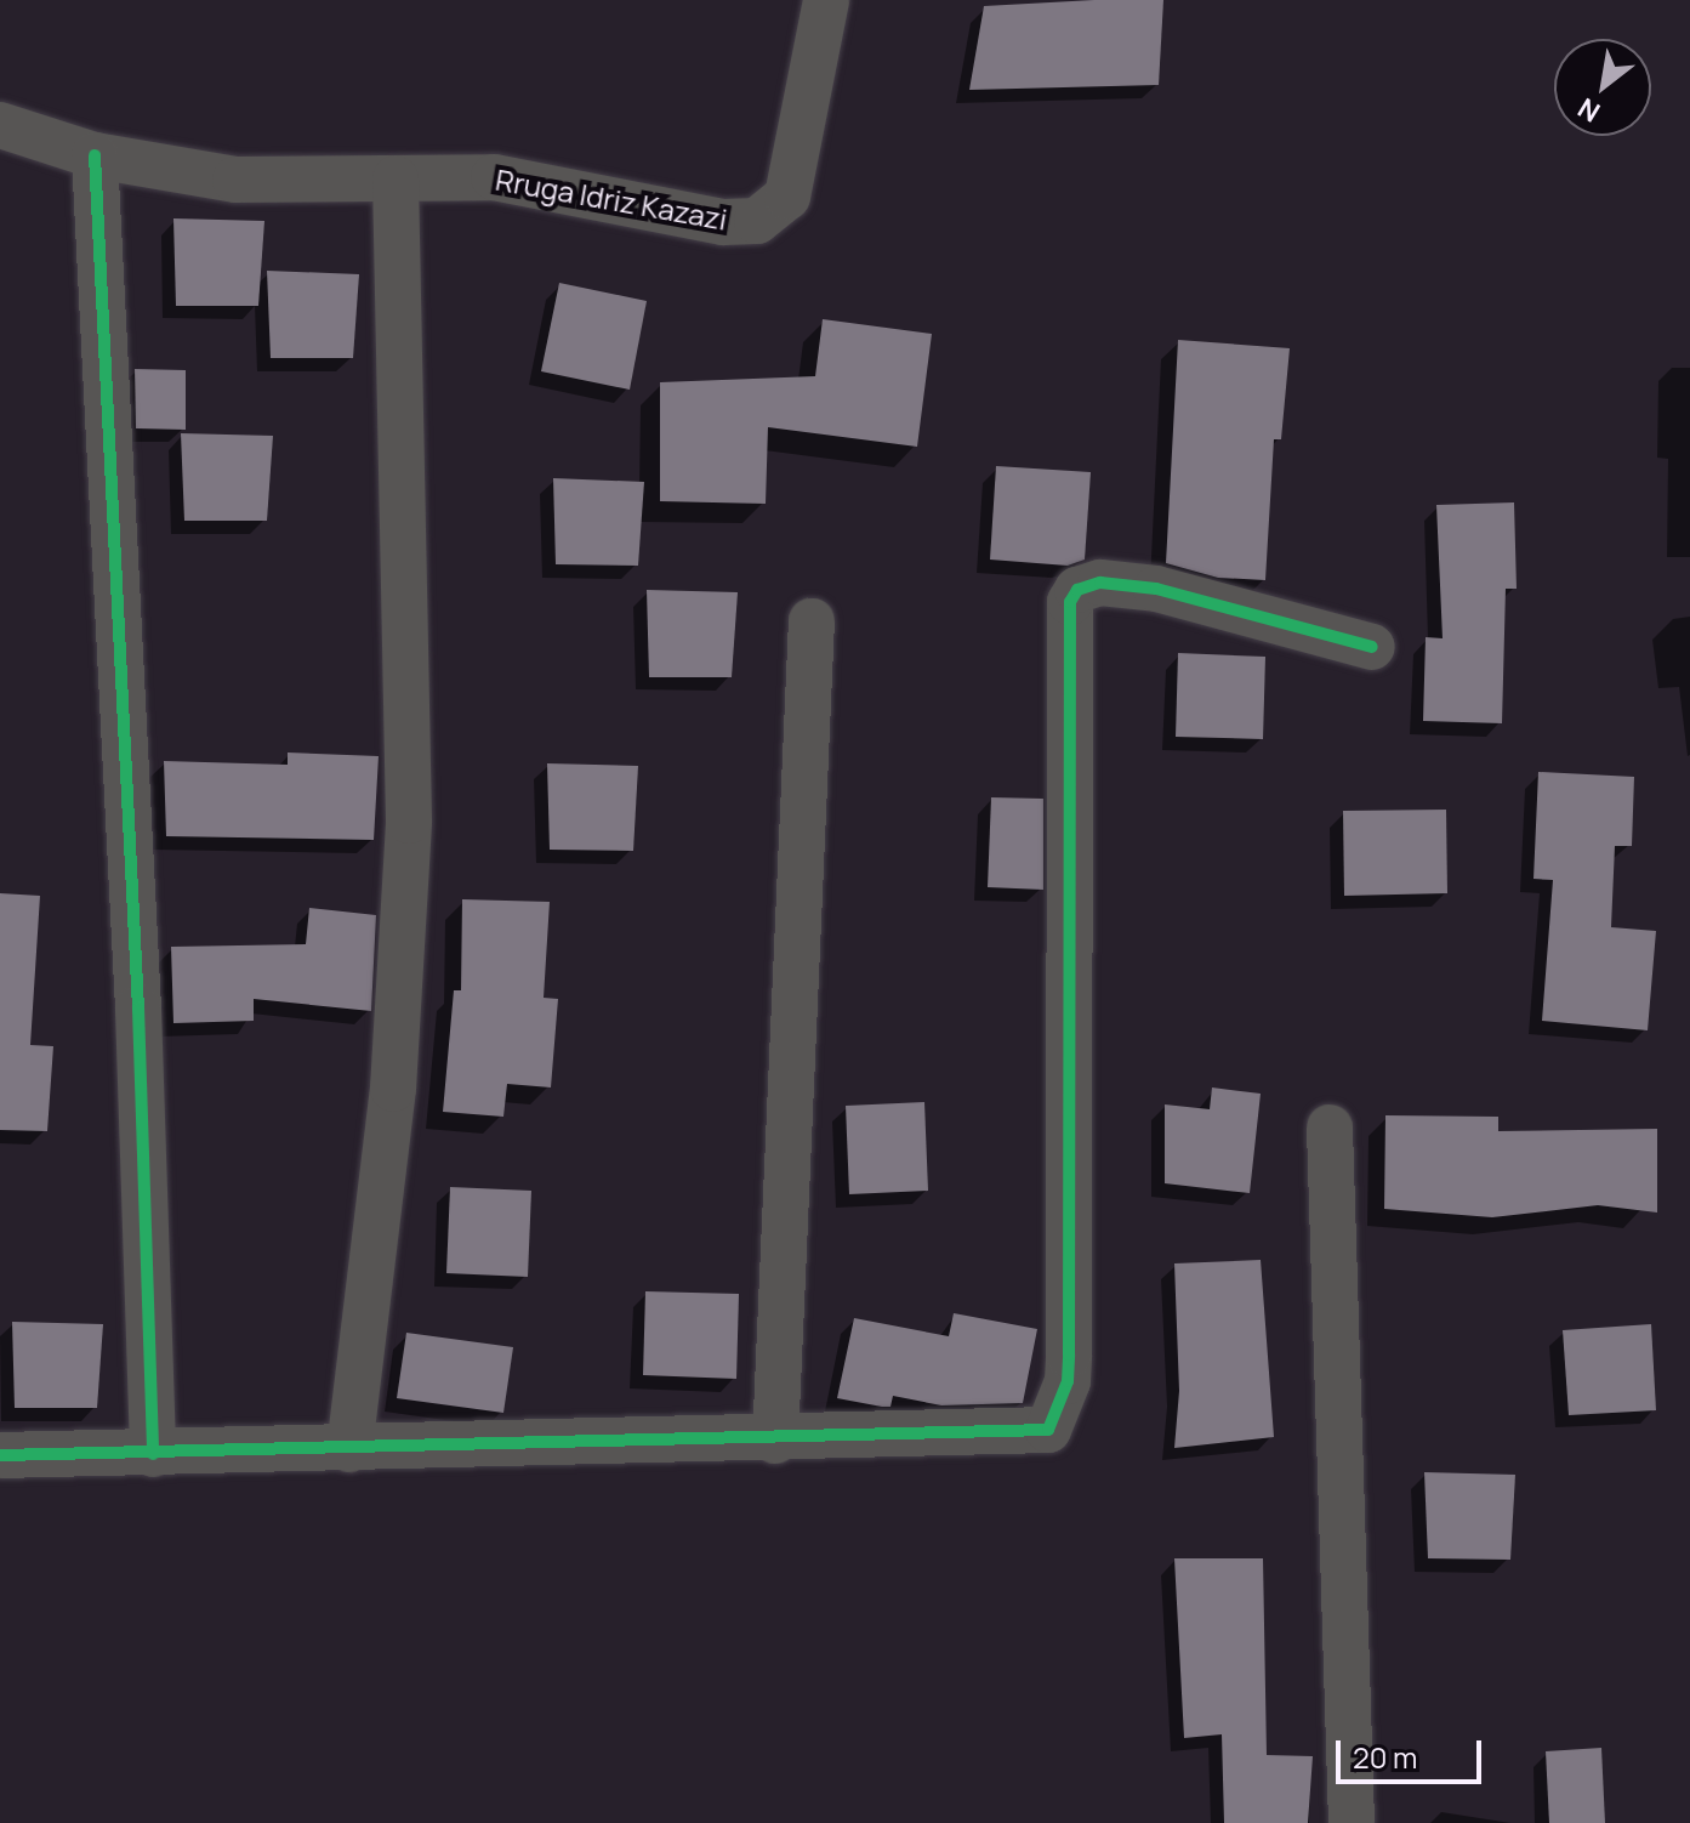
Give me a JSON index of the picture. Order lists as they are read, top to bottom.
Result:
{
  "streets": {
    "street": ["Rruga Idriz Kazazi"]
  },
  "scale_bar": "20 m",
  "north": "bottom left"
}
